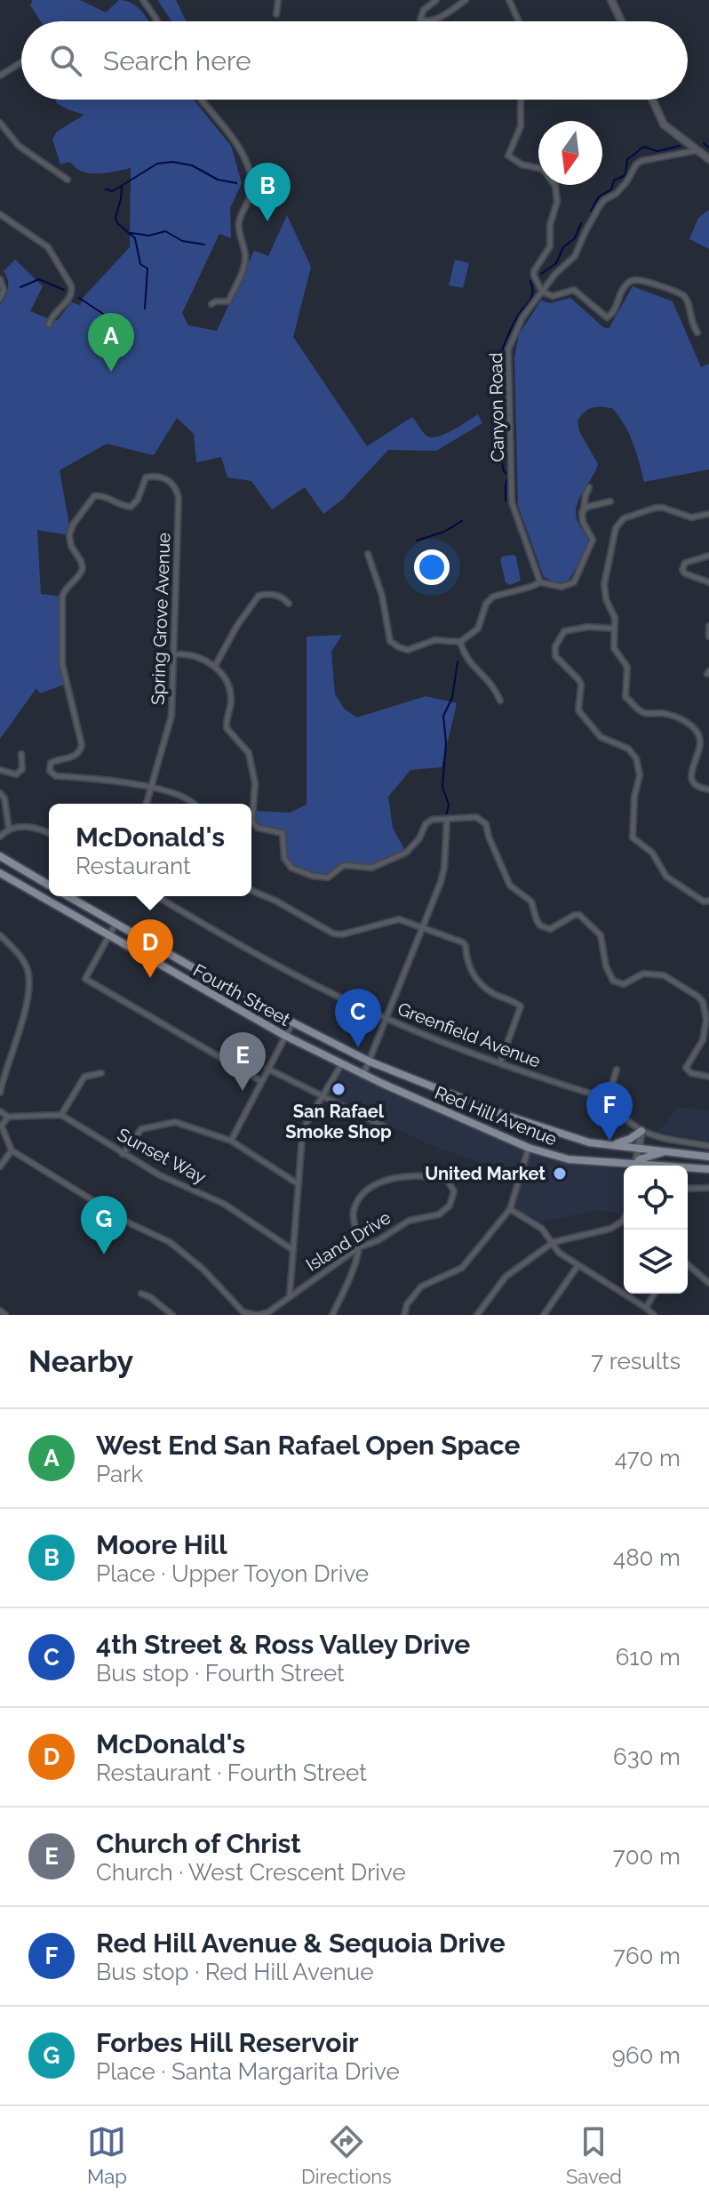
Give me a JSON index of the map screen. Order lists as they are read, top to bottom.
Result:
{
  "streets": {
    "main road": ["Fourth Street", "Red Hill Avenue"],
    "street": [
      "Canyon Road",
      "Spring Grove Avenue",
      "Greenfield Avenue",
      "Sunset Way",
      "Island Drive"
    ]
  },
  "crossings": [
    ["Fourth Street", "Red Hill Avenue"]
  ],
  "places": ["San Rafael Smoke Shop", "United Market"],
  "north": "bottom",
  "page": {
    "search": "Search here",
    "pins": [
      "B",
      "A",
      "D",
      "C",
      "E",
      "F",
      "G"
    ],
    "popup": ["McDonald's", "Restaurant"],
    "heading": ["Nearby", "7 results"],
    "list": [
      {
        "mark": "A",
        "name": "West End San Rafael Open Space",
        "note": "Park",
        "value": "470 m"
      },
      {
        "mark": "B",
        "name": "Moore Hill",
        "note": "Place · Upper Toyon Drive",
        "value": "480 m"
      },
      {
        "mark": "C",
        "name": "4th Street & Ross Valley Drive",
        "note": "Bus stop · Fourth Street",
        "value": "610 m"
      },
      {
        "mark": "D",
        "name": "McDonald's",
        "note": "Restaurant · Fourth Street",
        "value": "630 m"
      },
      {
        "mark": "E",
        "name": "Church of Christ",
        "note": "Church · West Crescent Drive",
        "value": "700 m"
      },
      {
        "mark": "F",
        "name": "Red Hill Avenue & Sequoia Drive",
        "note": "Bus stop · Red Hill Avenue",
        "value": "760 m"
      },
      {
        "mark": "G",
        "name": "Forbes Hill Reservoir",
        "note": "Place · Santa Margarita Drive",
        "value": "960 m"
      }
    ],
    "nav": ["Map", "Directions", "Saved"]
  }
}
